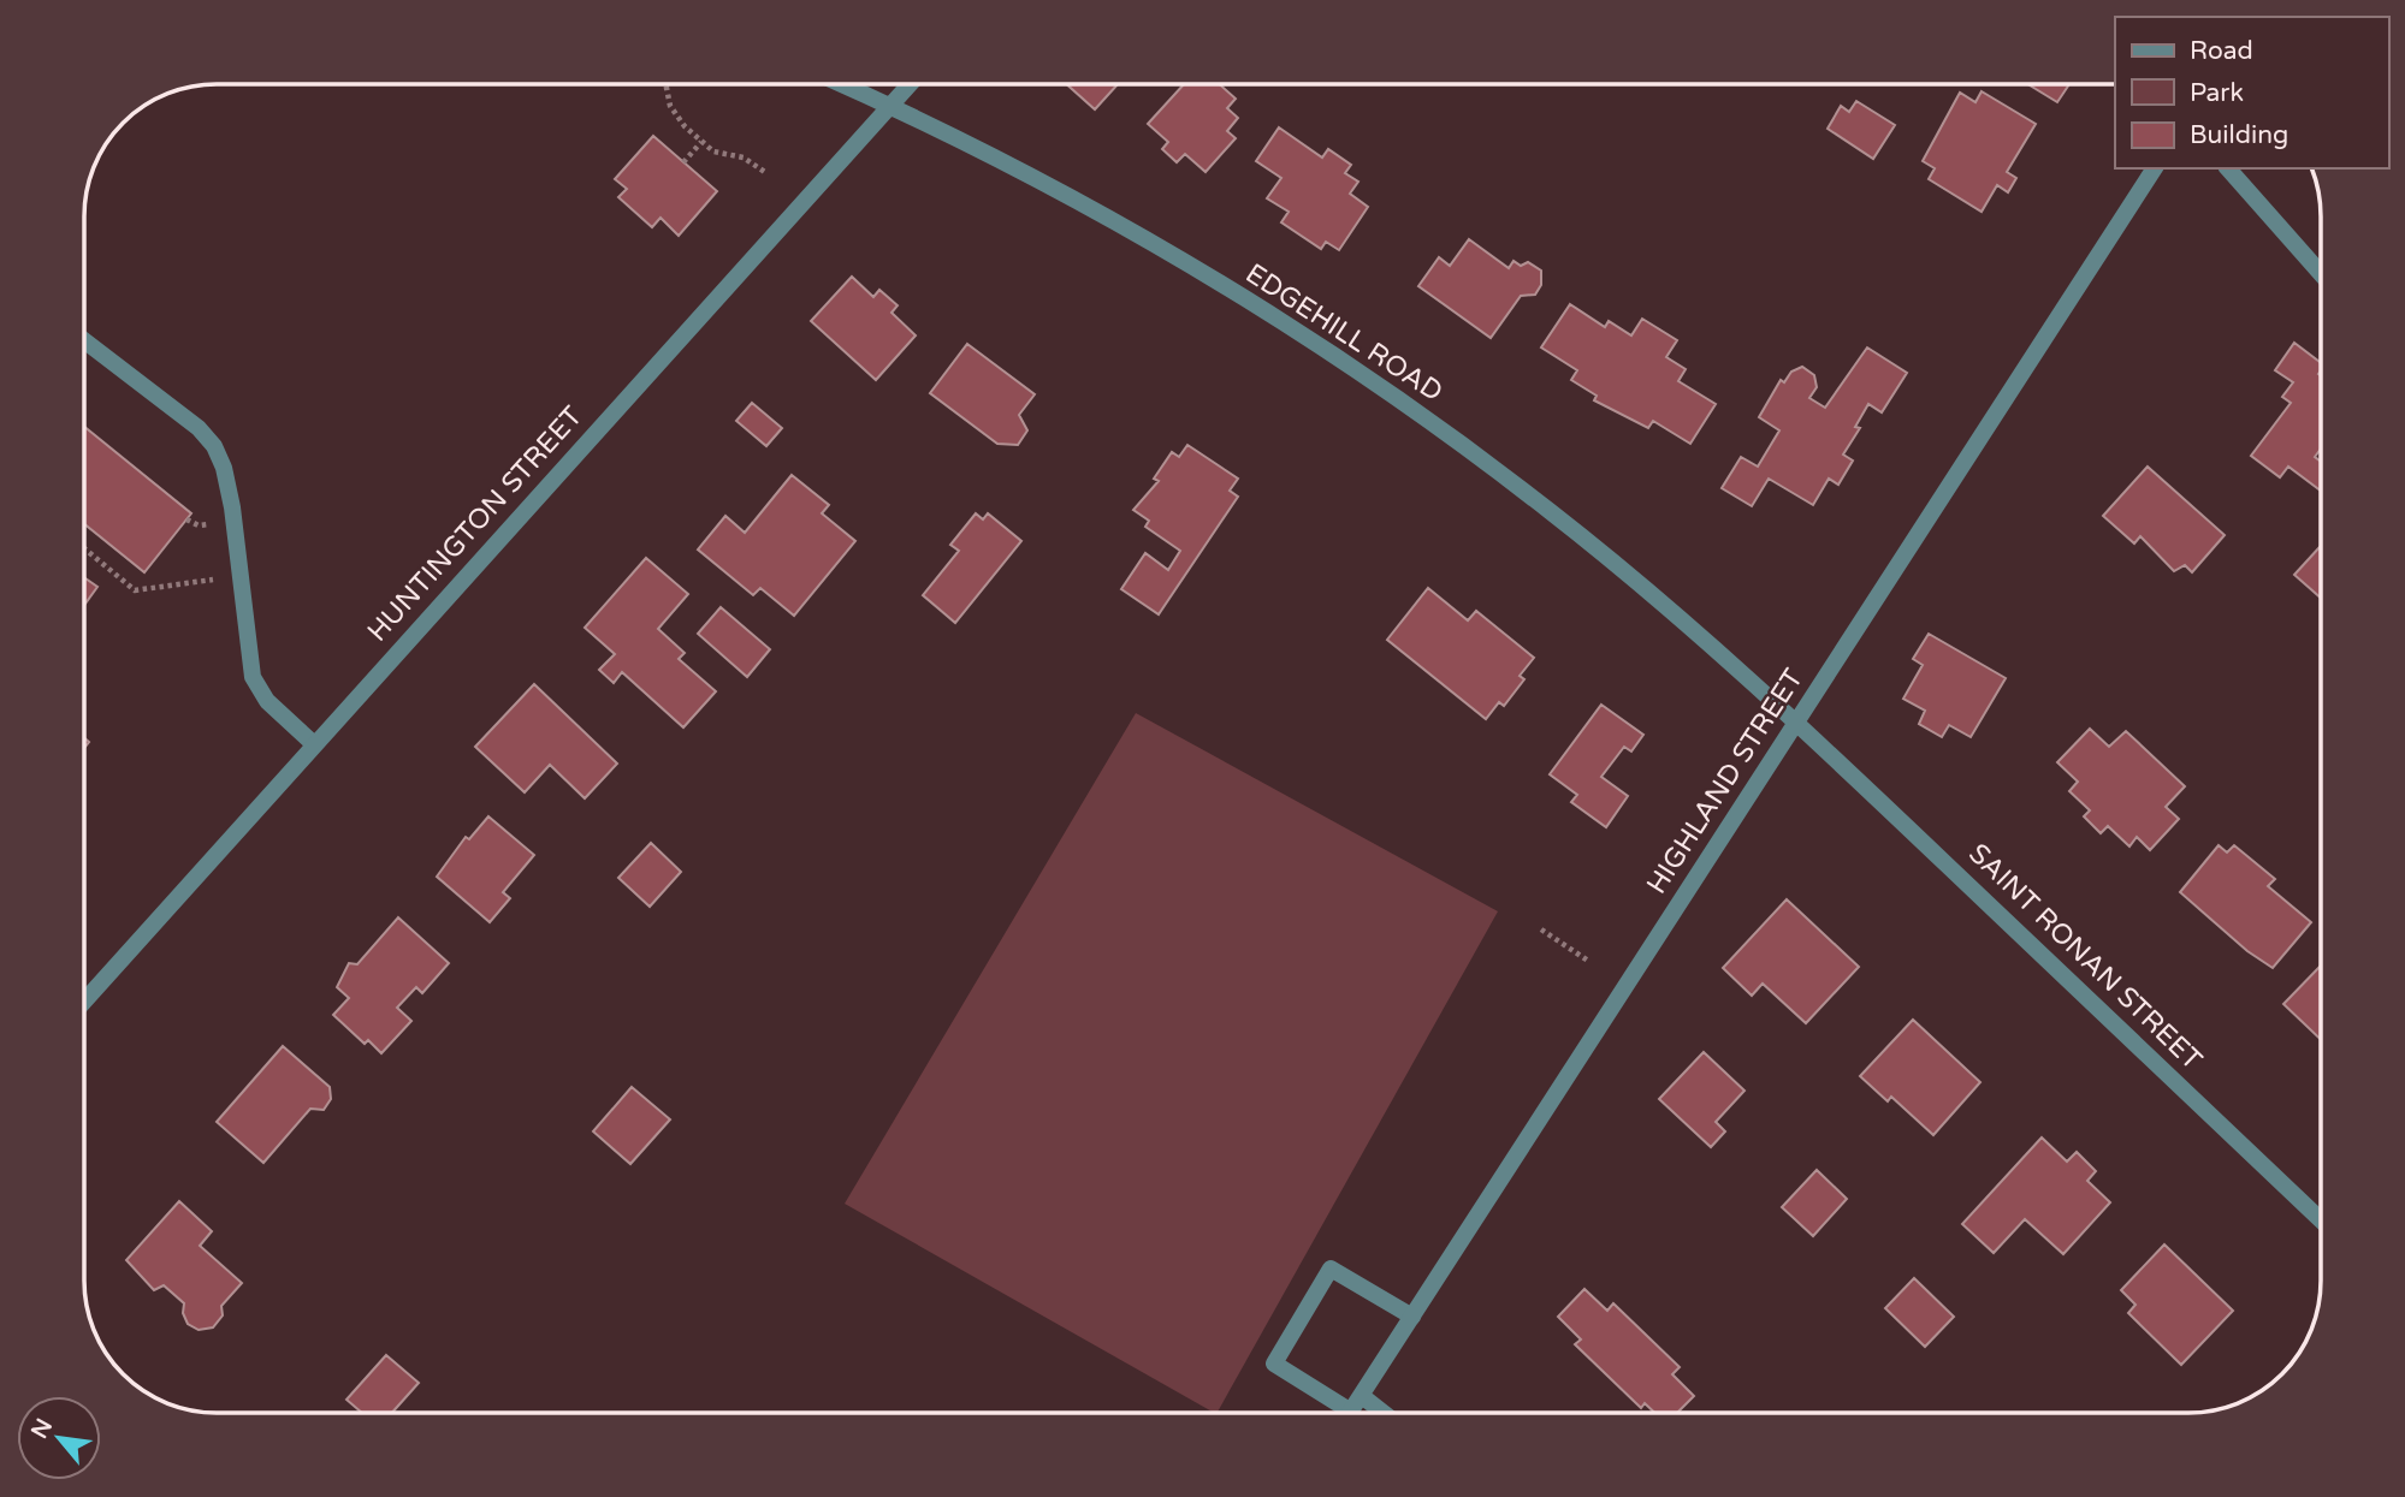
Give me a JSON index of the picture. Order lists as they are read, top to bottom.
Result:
{
  "streets": {
    "street": [
      "EDGEHILL ROAD",
      "HUNTINGTON STREET",
      "HIGHLAND STREET",
      "SAINT RONAN STREET"
    ]
  },
  "crossings": [
    ["EDGEHILL ROAD", "HUNTINGTON STREET"],
    ["EDGEHILL ROAD", "HIGHLAND STREET"],
    ["EDGEHILL ROAD", "SAINT RONAN STREET"],
    ["HIGHLAND STREET", "SAINT RONAN STREET"]
  ],
  "legend": ["Road", "Park", "Building"],
  "north": "top left"
}
